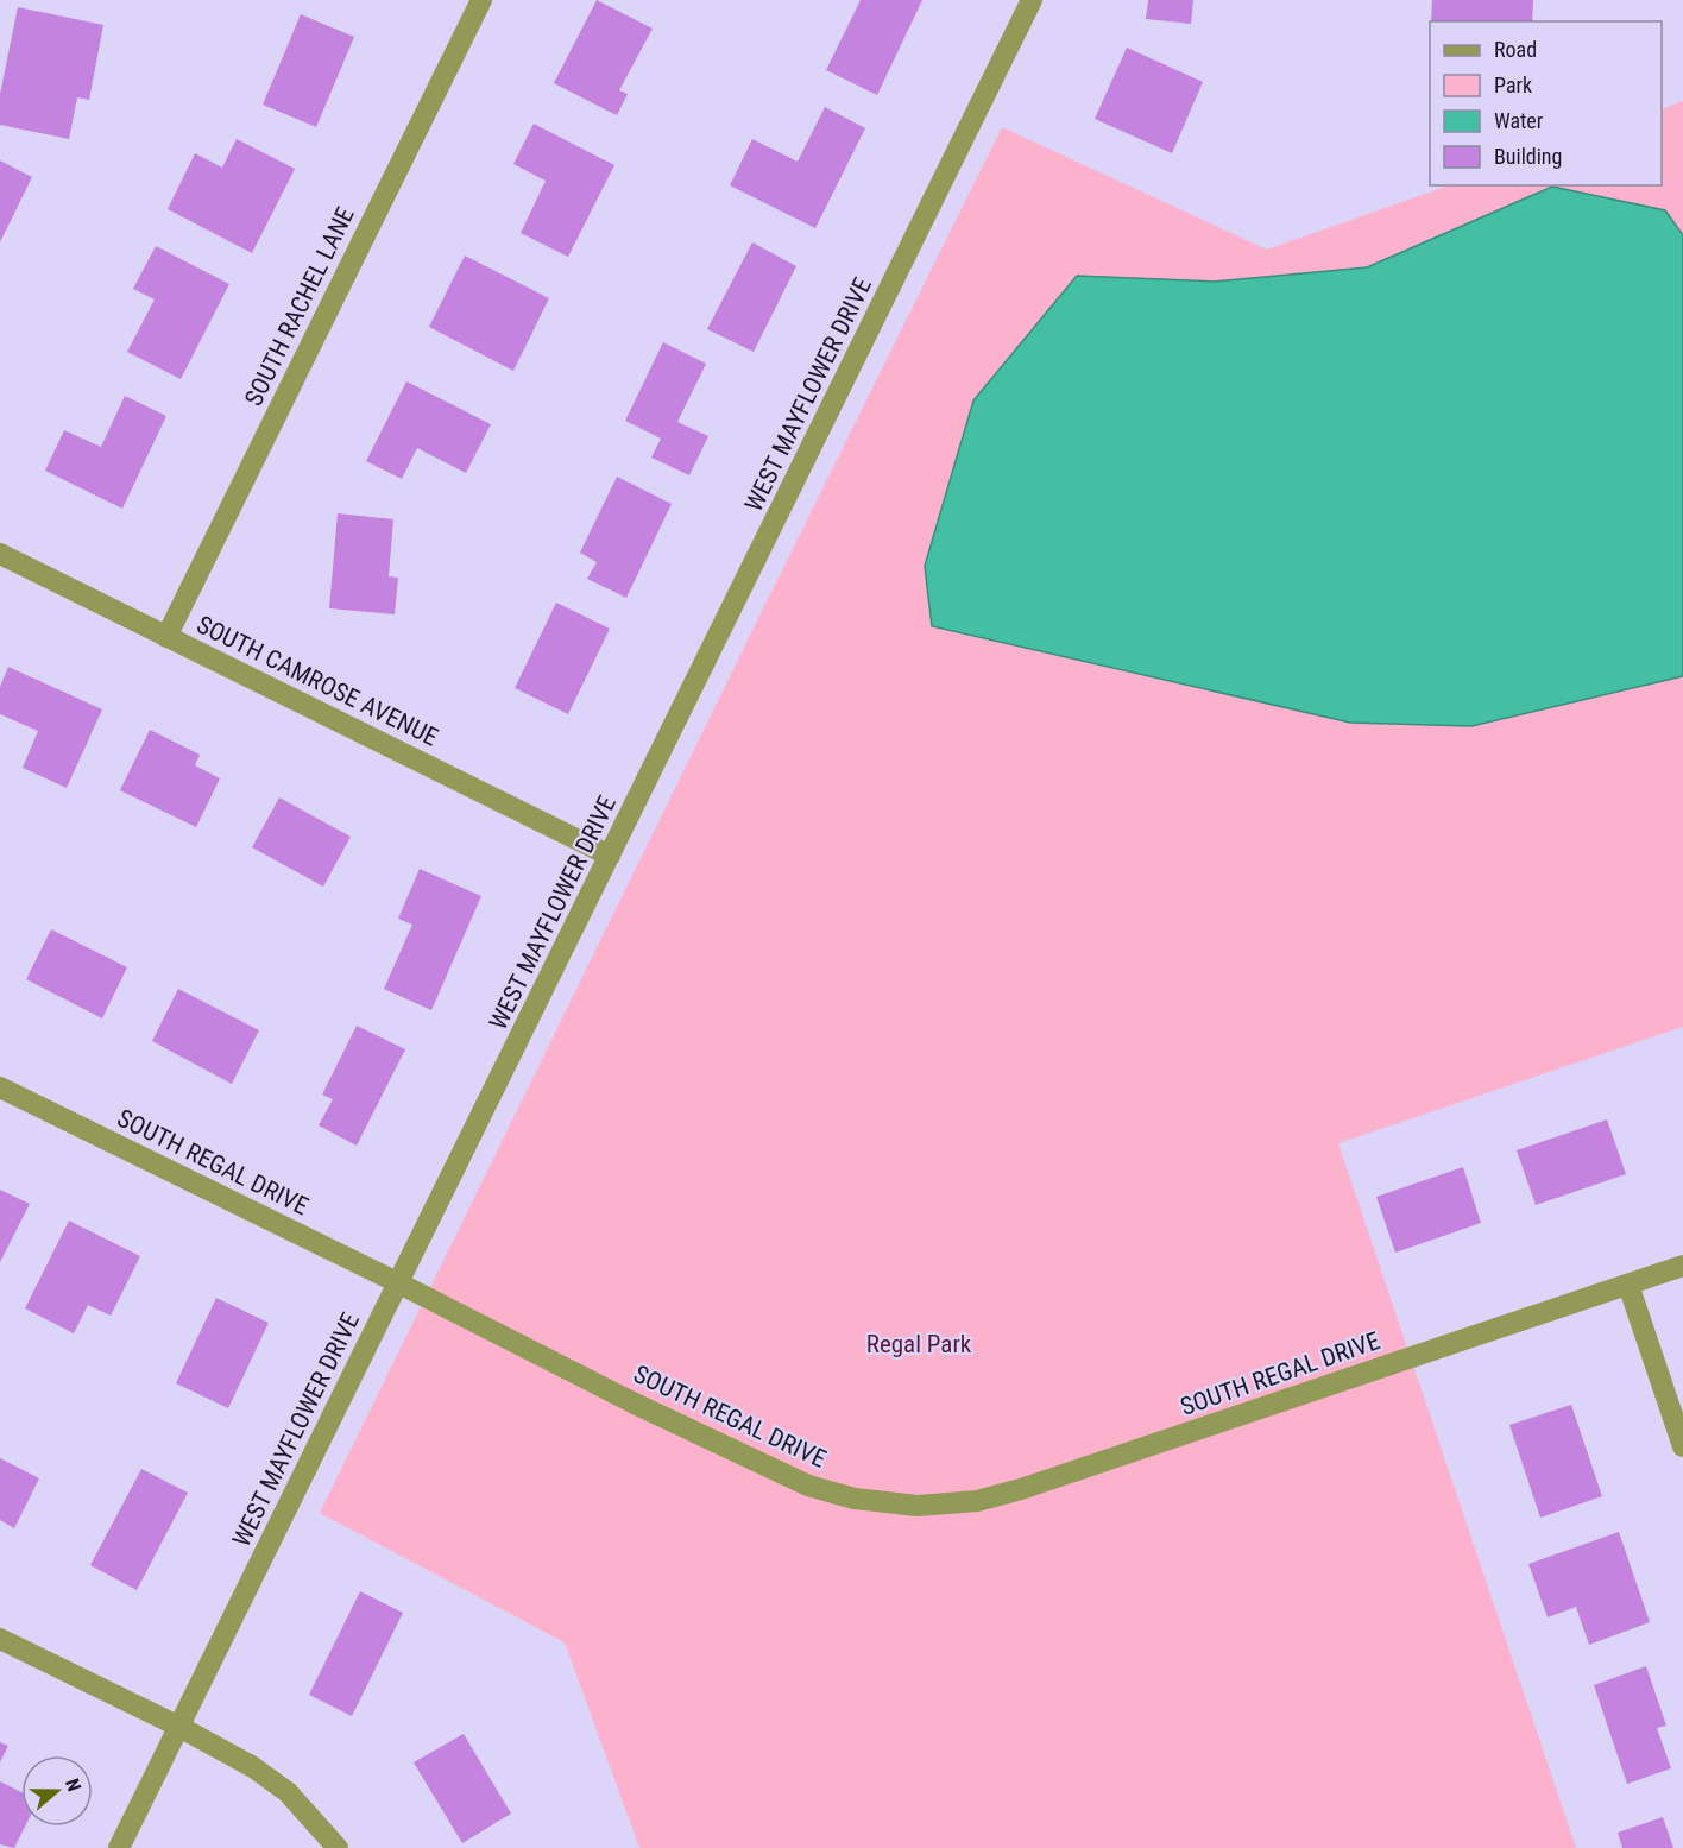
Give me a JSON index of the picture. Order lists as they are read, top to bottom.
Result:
{
  "streets": {
    "street": [
      "SOUTH RACHEL LANE",
      "WEST MAYFLOWER DRIVE",
      "SOUTH CAMROSE AVENUE",
      "SOUTH REGAL DRIVE"
    ]
  },
  "crossings": [
    ["SOUTH RACHEL LANE", "SOUTH CAMROSE AVENUE"],
    ["WEST MAYFLOWER DRIVE", "SOUTH CAMROSE AVENUE"],
    ["WEST MAYFLOWER DRIVE", "SOUTH REGAL DRIVE"]
  ],
  "parks": ["Regal Park"],
  "legend": [
    "Road",
    "Park",
    "Water",
    "Building"
  ],
  "north": "right"
}
